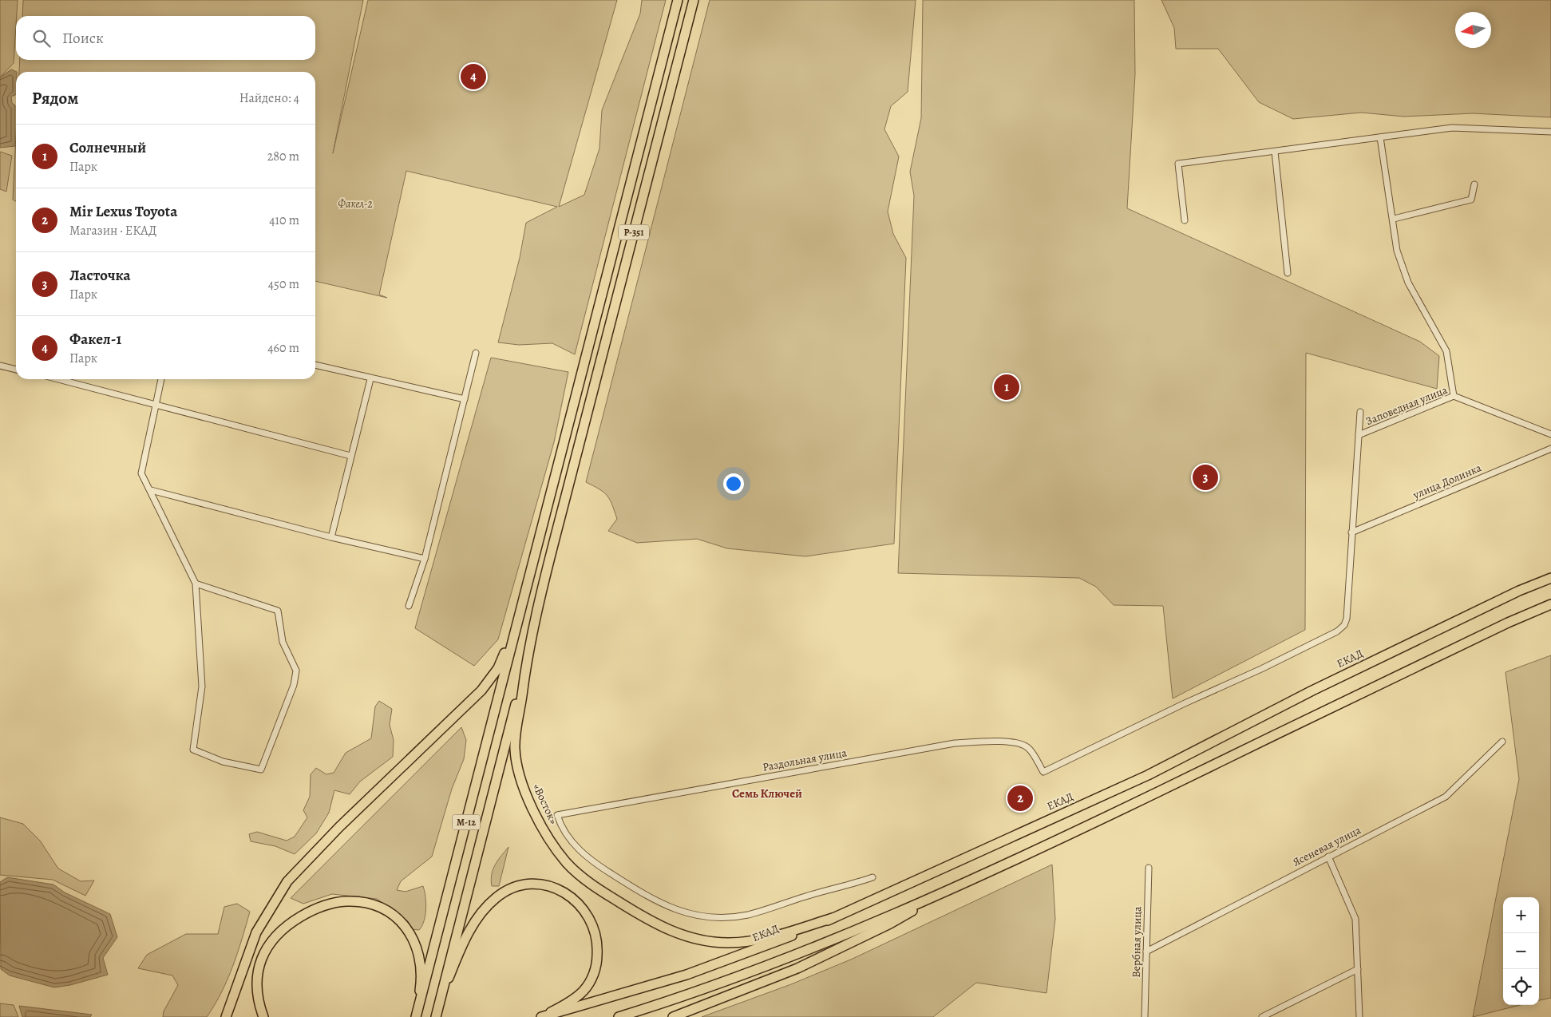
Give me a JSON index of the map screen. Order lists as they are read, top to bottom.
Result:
{
  "streets": {
    "main road": [
      "Р-351",
      "ЕКАД",
      "«Восток»",
      "М-12"
    ],
    "street": [
      "Заповедная улица",
      "улица Долинка",
      "Раздольная улица",
      "Ясеневая улица",
      "Вербная улица"
    ]
  },
  "crossings": [
    ["Р-351", "М-12"],
    ["Заповедная улица", "улица Долинка"],
    ["Заповедная улица", "Раздольная улица"],
    ["ЕКАД", "«Восток»"],
    ["Ясеневая улица", "Вербная улица"]
  ],
  "districts": ["Семь Ключей"],
  "parks": ["Факел-2"],
  "north": "left",
  "page": {
    "search": "Поиск",
    "pins": [
      "4",
      "1",
      "3",
      "2"
    ],
    "heading": ["Рядом", "Найдено: 4"],
    "list": [
      {
        "mark": "1",
        "name": "Солнечный",
        "note": "Парк",
        "value": "280 m"
      },
      {
        "mark": "2",
        "name": "Mir Lexus Toyota",
        "note": "Магазин · ЕКАД",
        "value": "410 m"
      },
      {
        "mark": "3",
        "name": "Ласточка",
        "note": "Парк",
        "value": "450 m"
      },
      {
        "mark": "4",
        "name": "Факел-1",
        "note": "Парк",
        "value": "460 m"
      }
    ],
    "map_buttons": ["+", "−"]
  }
}
